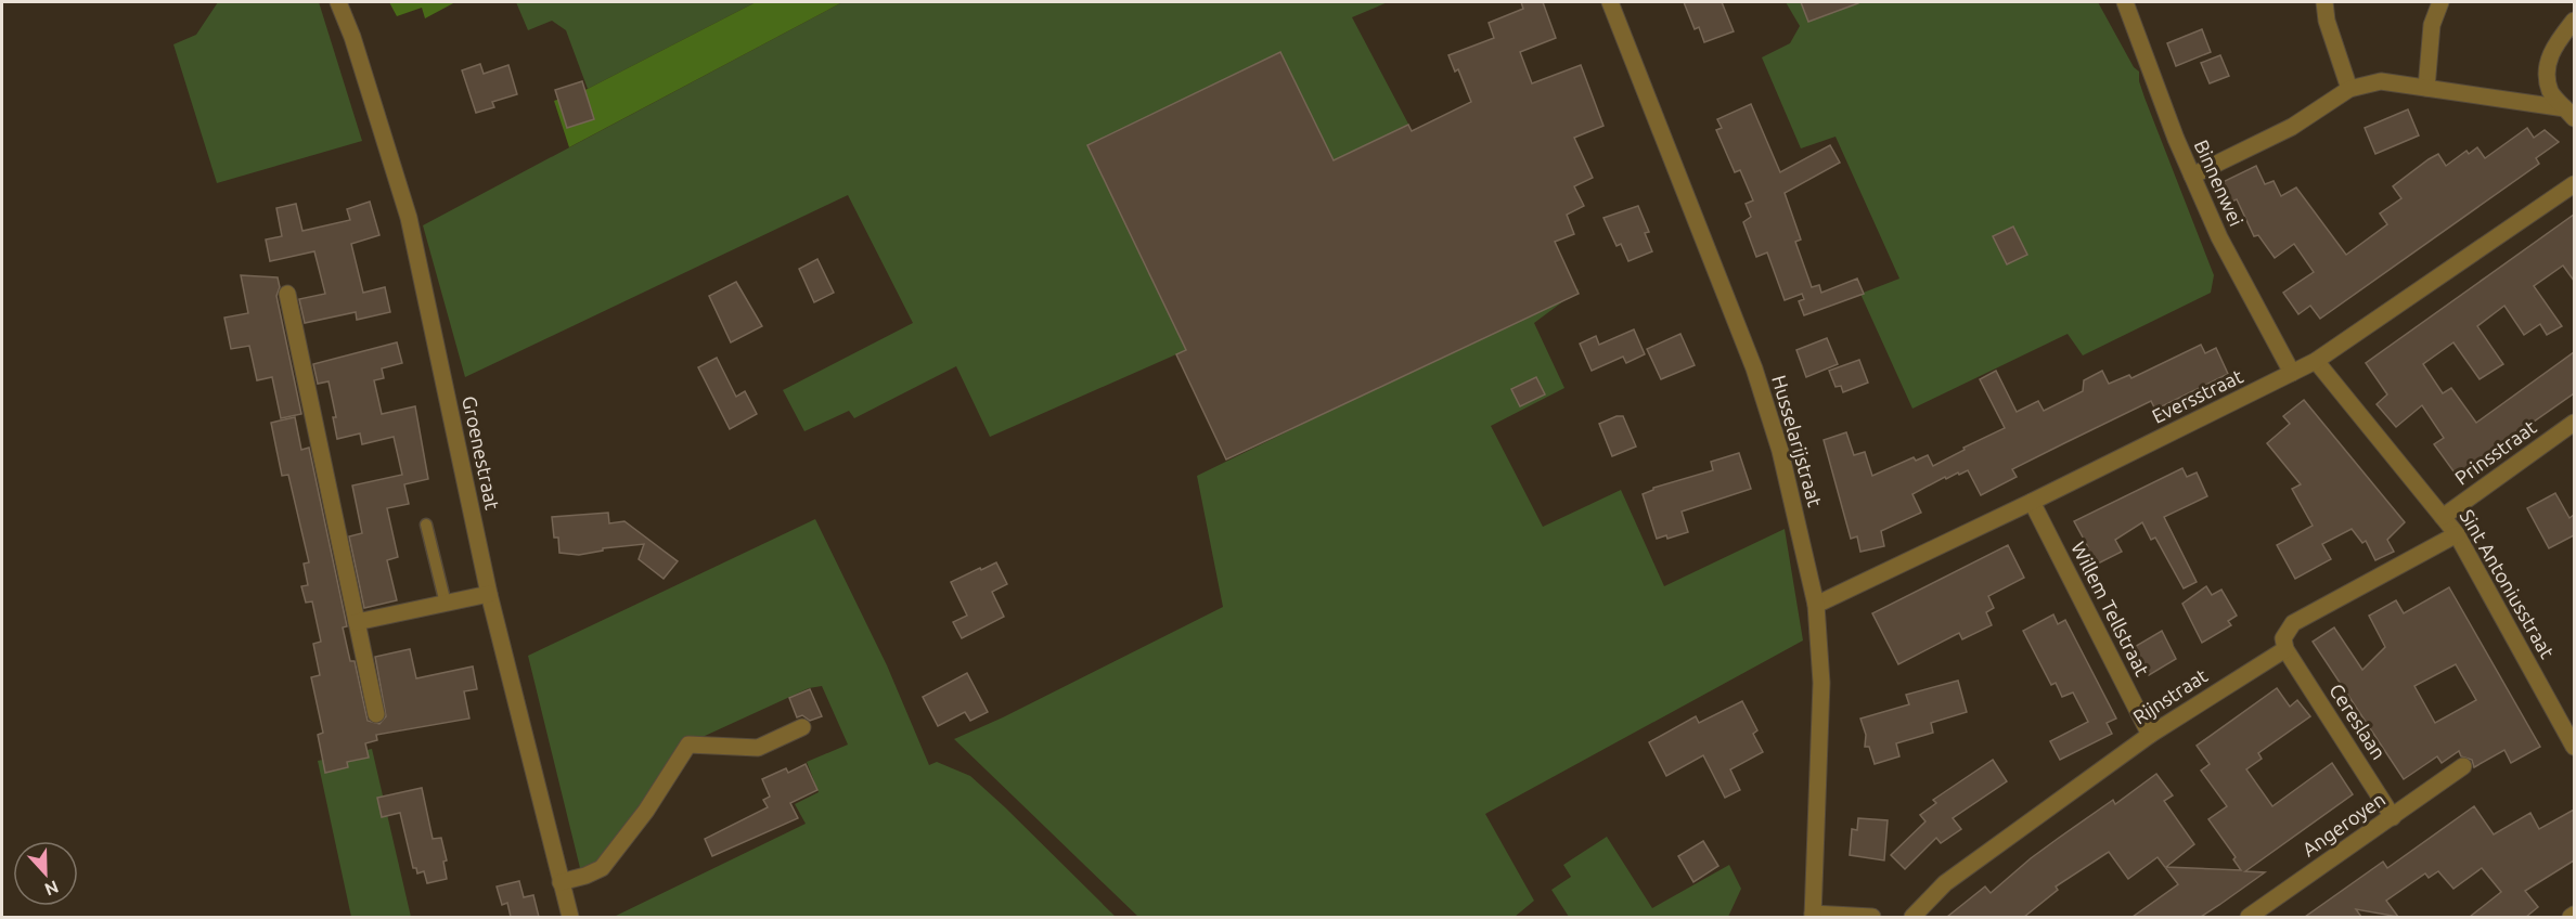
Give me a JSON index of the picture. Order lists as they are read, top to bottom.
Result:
{
  "streets": {
    "street": [
      "Binnenwei",
      "Eversstraat",
      "Husselarijstraat",
      "Groenestraat",
      "Prinsstraat",
      "Sint Antoniusstraat",
      "Willem Tellstraat",
      "Rijnstraat",
      "Cereslaan",
      "Angeroyen"
    ]
  },
  "crossings": [
    ["Binnenwei", "Eversstraat"],
    ["Eversstraat", "Husselarijstraat"],
    ["Eversstraat", "Sint Antoniusstraat"],
    ["Eversstraat", "Willem Tellstraat"],
    ["Prinsstraat", "Sint Antoniusstraat"],
    ["Willem Tellstraat", "Rijnstraat"],
    ["Rijnstraat", "Cereslaan"],
    ["Cereslaan", "Angeroyen"]
  ],
  "north": "bottom"
}
